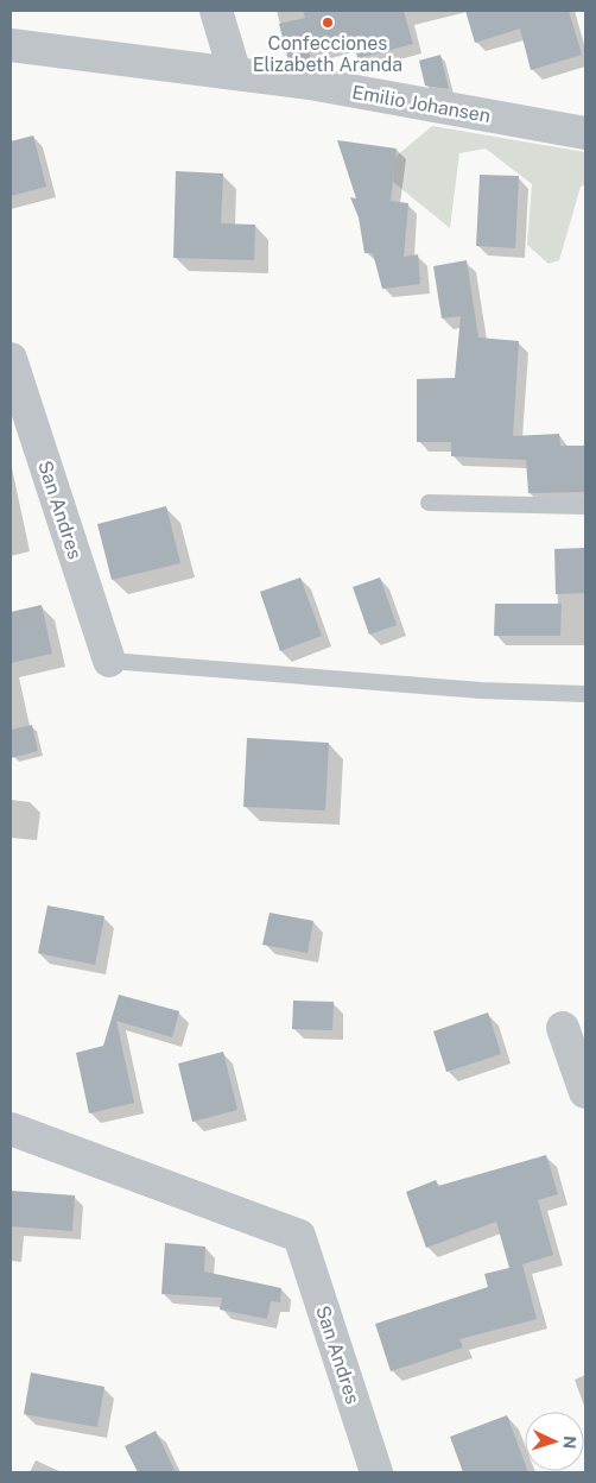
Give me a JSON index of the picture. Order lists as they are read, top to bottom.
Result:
{
  "streets": {
    "street": ["Emilio Johansen", "San Andres"]
  },
  "places": ["Confecciones Elizabeth Aranda"],
  "north": "right"
}
